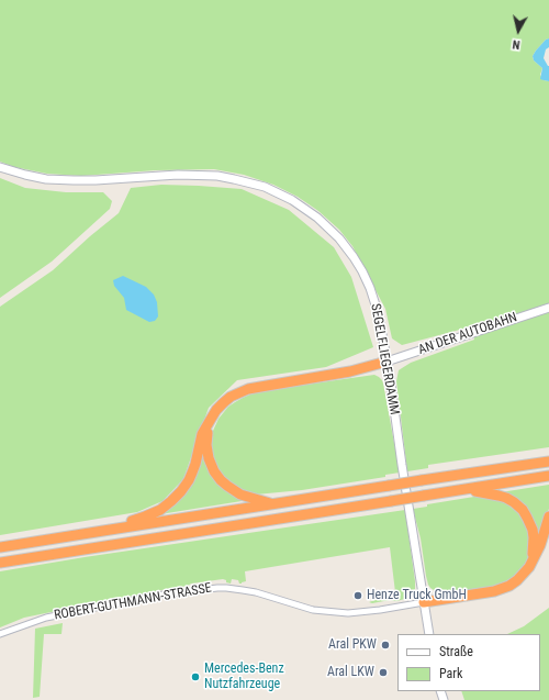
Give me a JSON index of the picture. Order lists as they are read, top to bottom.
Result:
{
  "streets": {
    "street": ["AN DER AUTOBAHN", "SEGELFLIEGERDAMM", "ROBERT-GUTHMANN-STRASSE"]
  },
  "crossings": [
    ["AN DER AUTOBAHN", "SEGELFLIEGERDAMM"],
    ["SEGELFLIEGERDAMM", "ROBERT-GUTHMANN-STRASSE"]
  ],
  "places": [
    "Henze Truck GmbH",
    "Aral PKW",
    "Aral LKW",
    "Mercedes-Benz Nutzfahrzeuge"
  ],
  "legend": ["Straße", "Park"],
  "north": "bottom"
}
